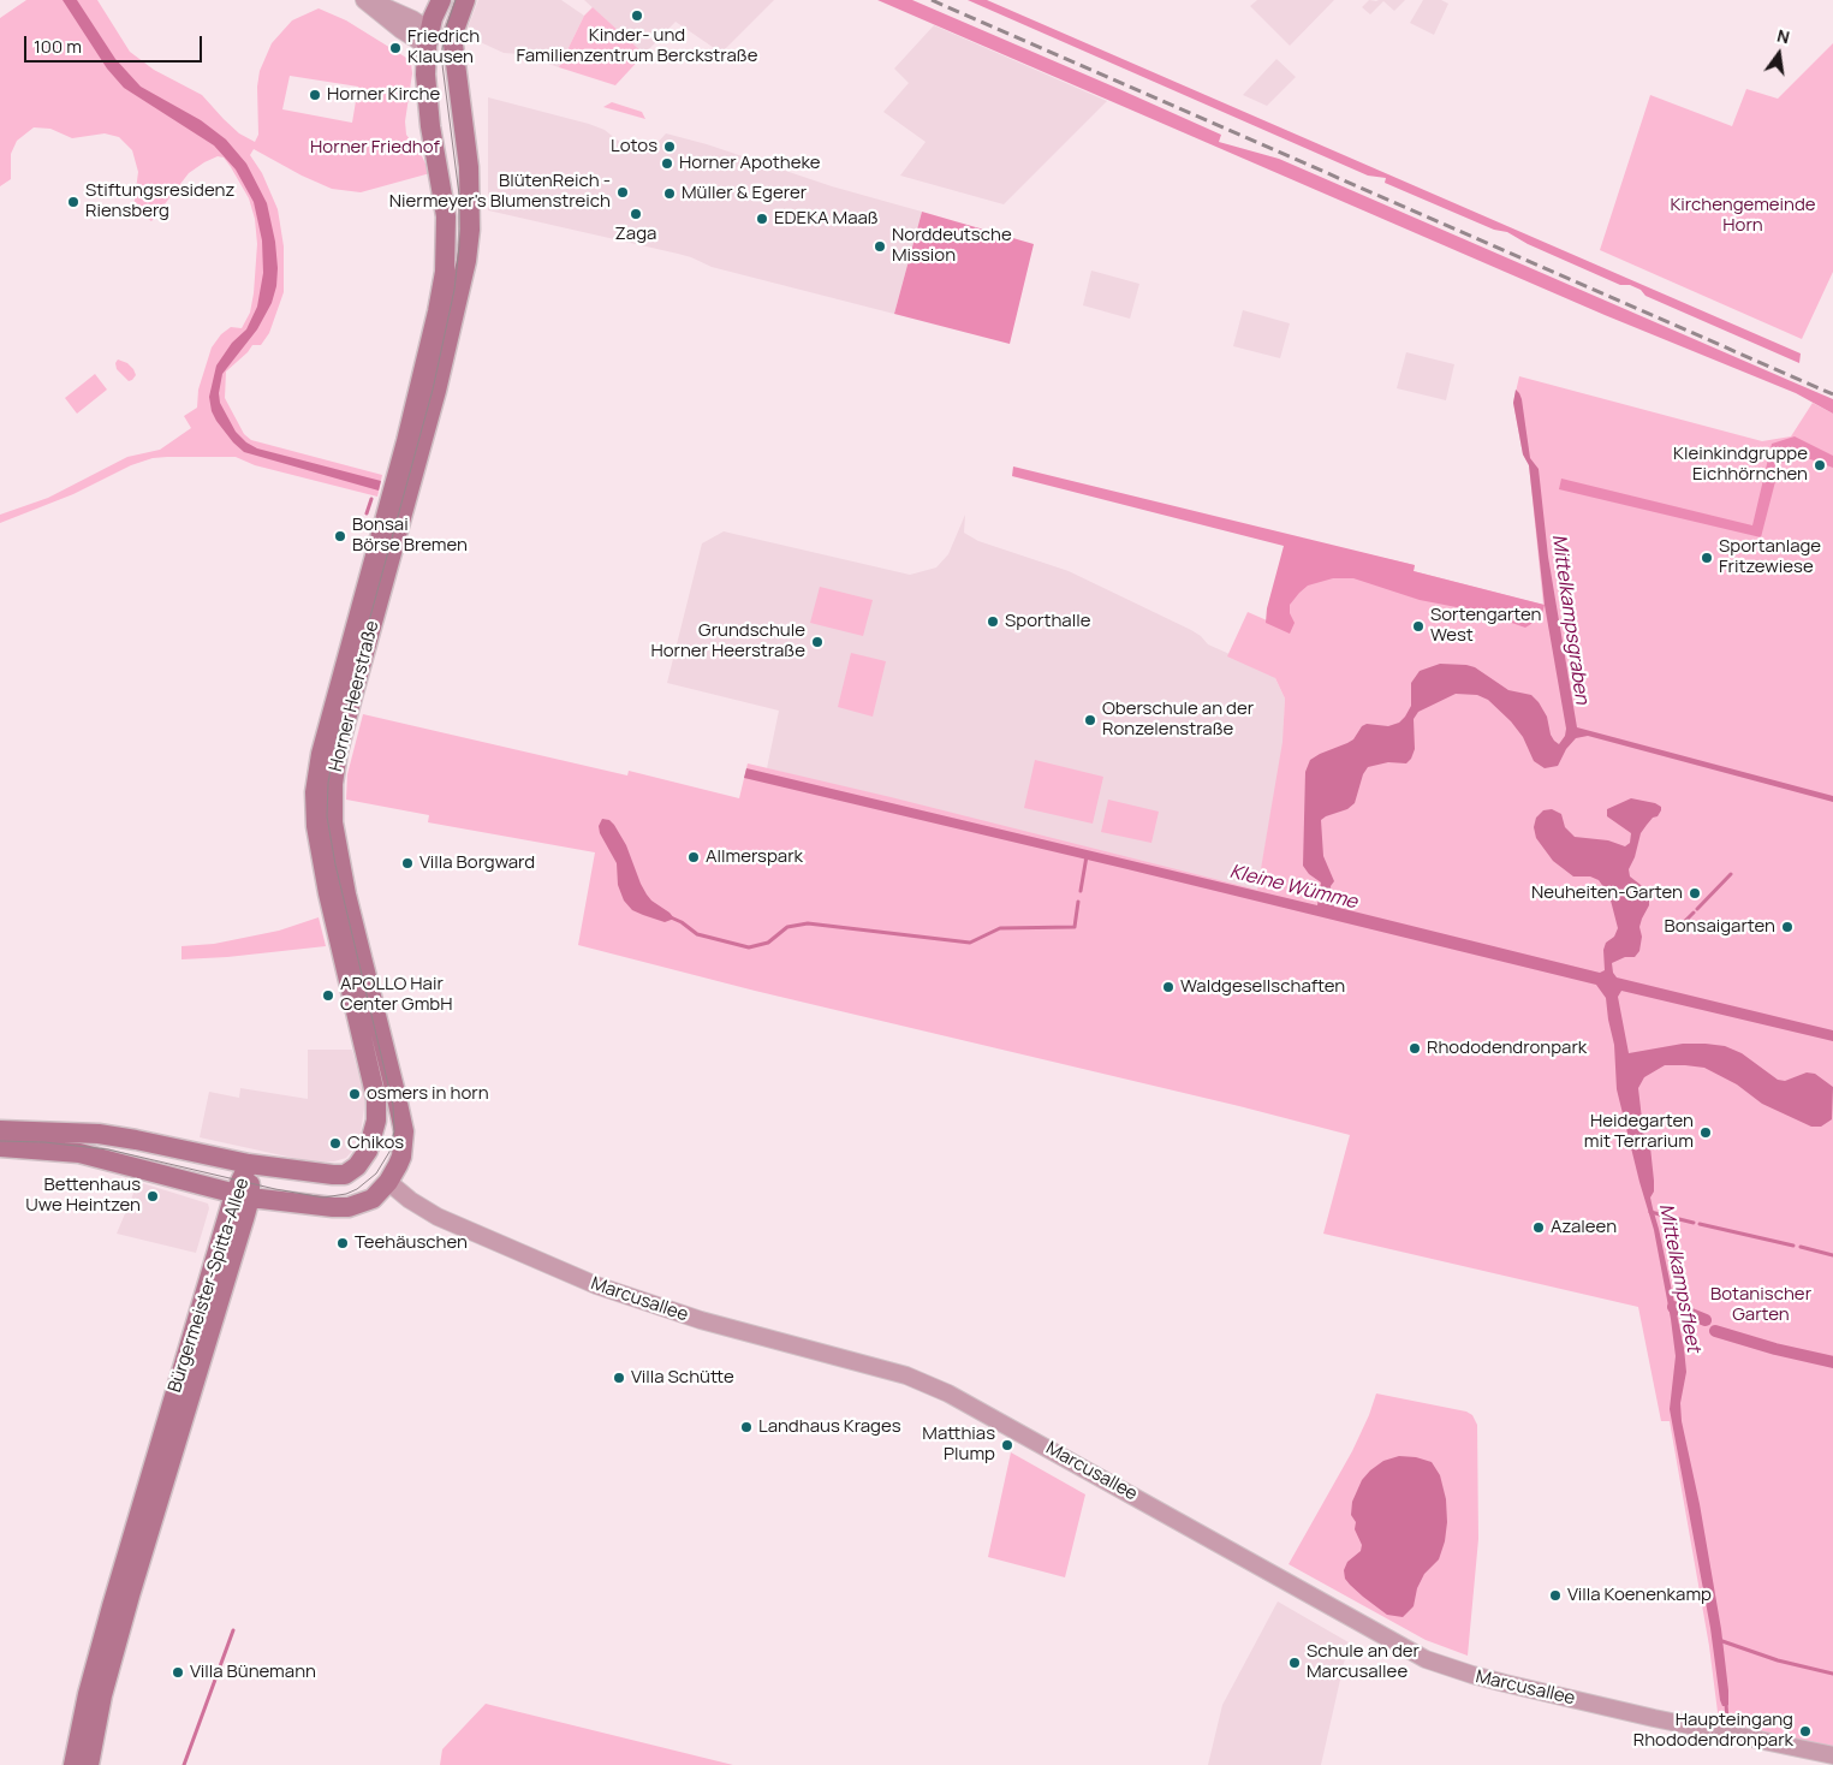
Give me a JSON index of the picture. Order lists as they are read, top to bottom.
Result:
{
  "streets": {
    "main road": ["Horner Heerstraße", "Bürgermeister-Spitta-Allee", "Marcusallee"]
  },
  "crossings": [
    ["Horner Heerstraße", "Bürgermeister-Spitta-Allee"],
    ["Horner Heerstraße", "Marcusallee"]
  ],
  "water": ["Mittelkampsgraben", "Kleine Wümme", "Mittelkampsfleet"],
  "parks": ["Horner Friedhof", "Kirchengemeinde Horn", "Botanischer Garten"],
  "places": [
    "Kinder- und Familienzentrum Berckstraße",
    "Friedrich Klausen",
    "Horner Kirche",
    "Lotos",
    "Horner Apotheke",
    "BlütenReich - Niermeyer's Blumenstreich",
    "Müller & Egerer",
    "Stiftungsresidenz Riensberg",
    "Zaga",
    "EDEKA Maaß",
    "Norddeutsche Mission",
    "Kleinkindgruppe Eichhörnchen",
    "Bonsai Börse Bremen",
    "Sportanlage Fritzewiese",
    "Sporthalle",
    "Sortengarten West",
    "Grundschule Horner Heerstraße",
    "Oberschule an der Ronzelenstraße",
    "Allmerspark",
    "Villa Borgward",
    "Neuheiten-Garten",
    "Bonsaigarten",
    "Waldgesellschaften",
    "APOLLO Hair Center GmbH",
    "Rhododendronpark",
    "osmers in horn",
    "Heidegarten mit Terrarium",
    "Chikos",
    "Bettenhaus Uwe Heintzen",
    "Azaleen",
    "Teehäuschen",
    "Villa Schütte",
    "Landhaus Krages",
    "Matthias Plump",
    "Villa Koenenkamp",
    "Schule an der Marcusallee",
    "Villa Bünemann",
    "Haupteingang Rhododendronpark"
  ],
  "scale_bar": "100 m",
  "north": "top"
}
